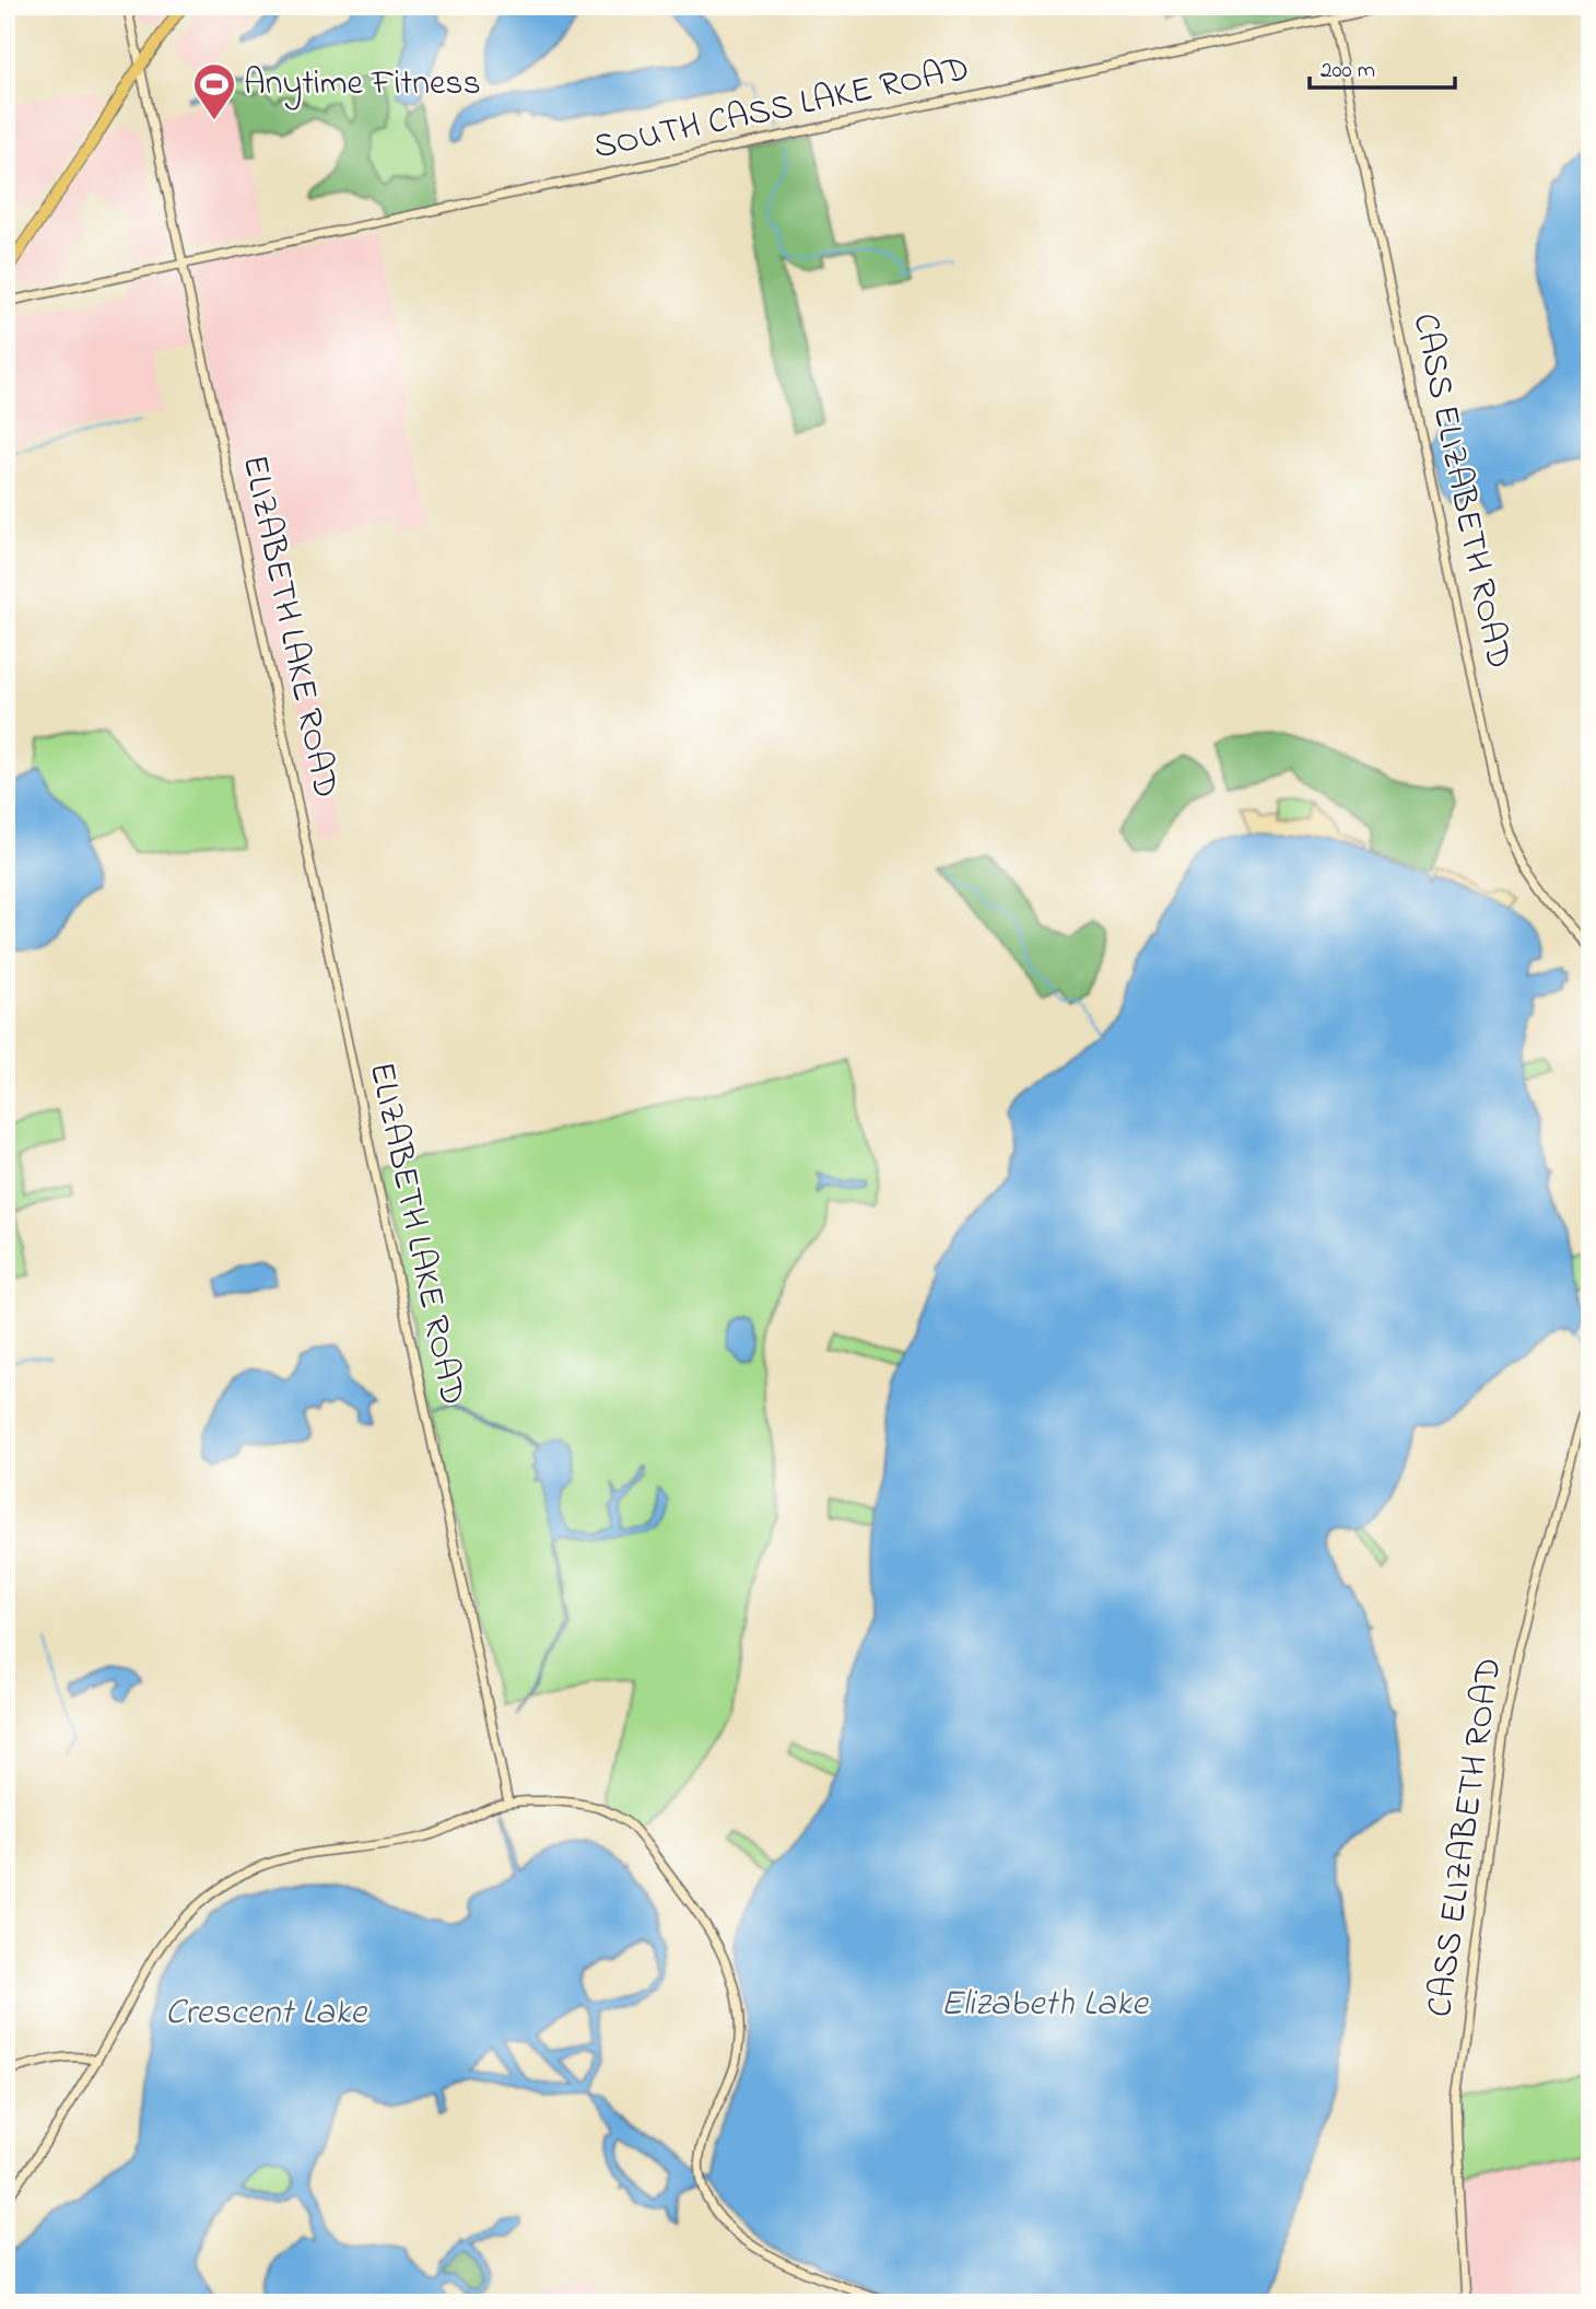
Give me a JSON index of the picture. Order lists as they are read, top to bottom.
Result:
{
  "streets": {
    "street": ["SOUTH CASS LAKE ROAD", "CASS ELIZABETH ROAD", "ELIZABETH LAKE ROAD"]
  },
  "crossings": [
    ["SOUTH CASS LAKE ROAD", "CASS ELIZABETH ROAD"],
    ["SOUTH CASS LAKE ROAD", "ELIZABETH LAKE ROAD"]
  ],
  "water": ["Elizabeth Lake", "Crescent Lake"],
  "places": {
    "sports": ["Anytime Fitness"]
  },
  "scale_bar": "200 m"
}
